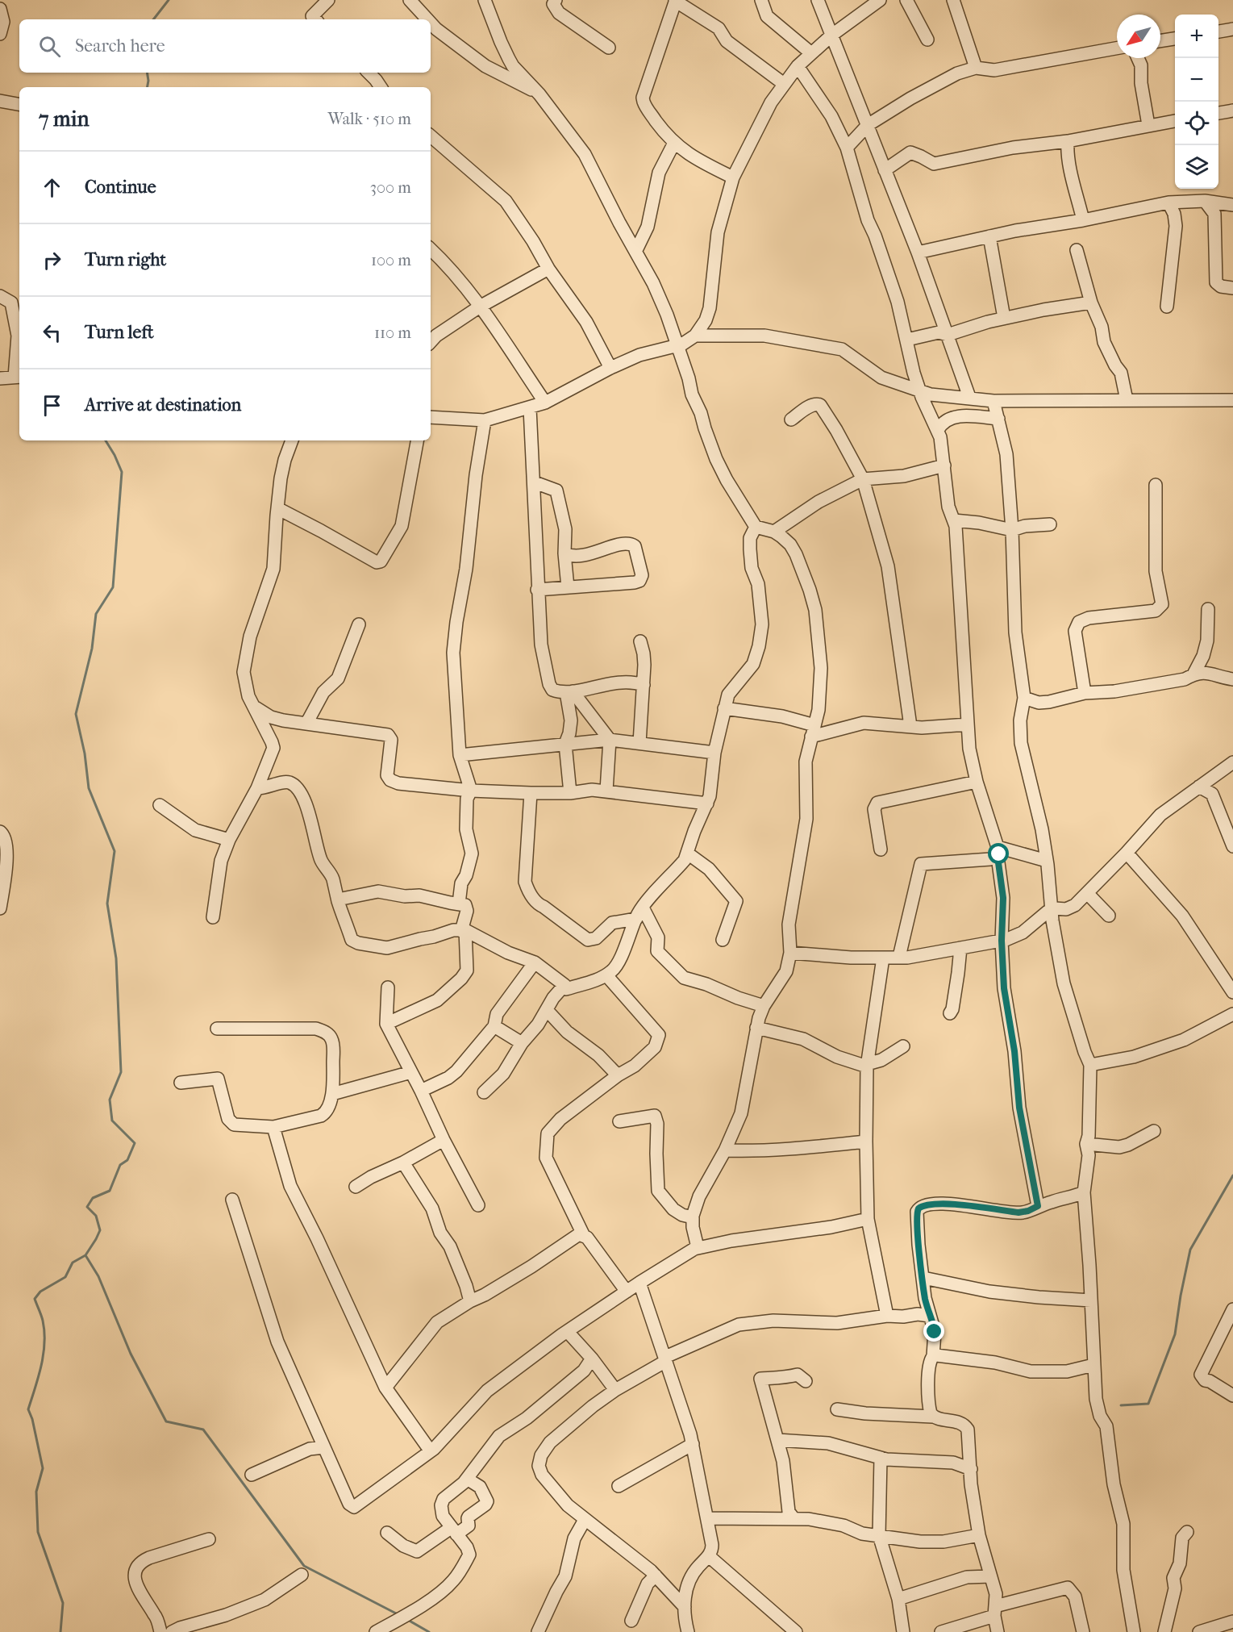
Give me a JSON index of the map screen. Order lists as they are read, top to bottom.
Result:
{
  "north": "bottom left",
  "page": {
    "map_buttons": ["+", "−"],
    "search": "Search here",
    "heading": ["7 min", "Walk · 510 m"],
    "list": [
      ["Continue", "300 m"],
      ["Turn right", "100 m"],
      ["Turn left", "110 m"],
      "Arrive at destination"
    ]
  }
}
